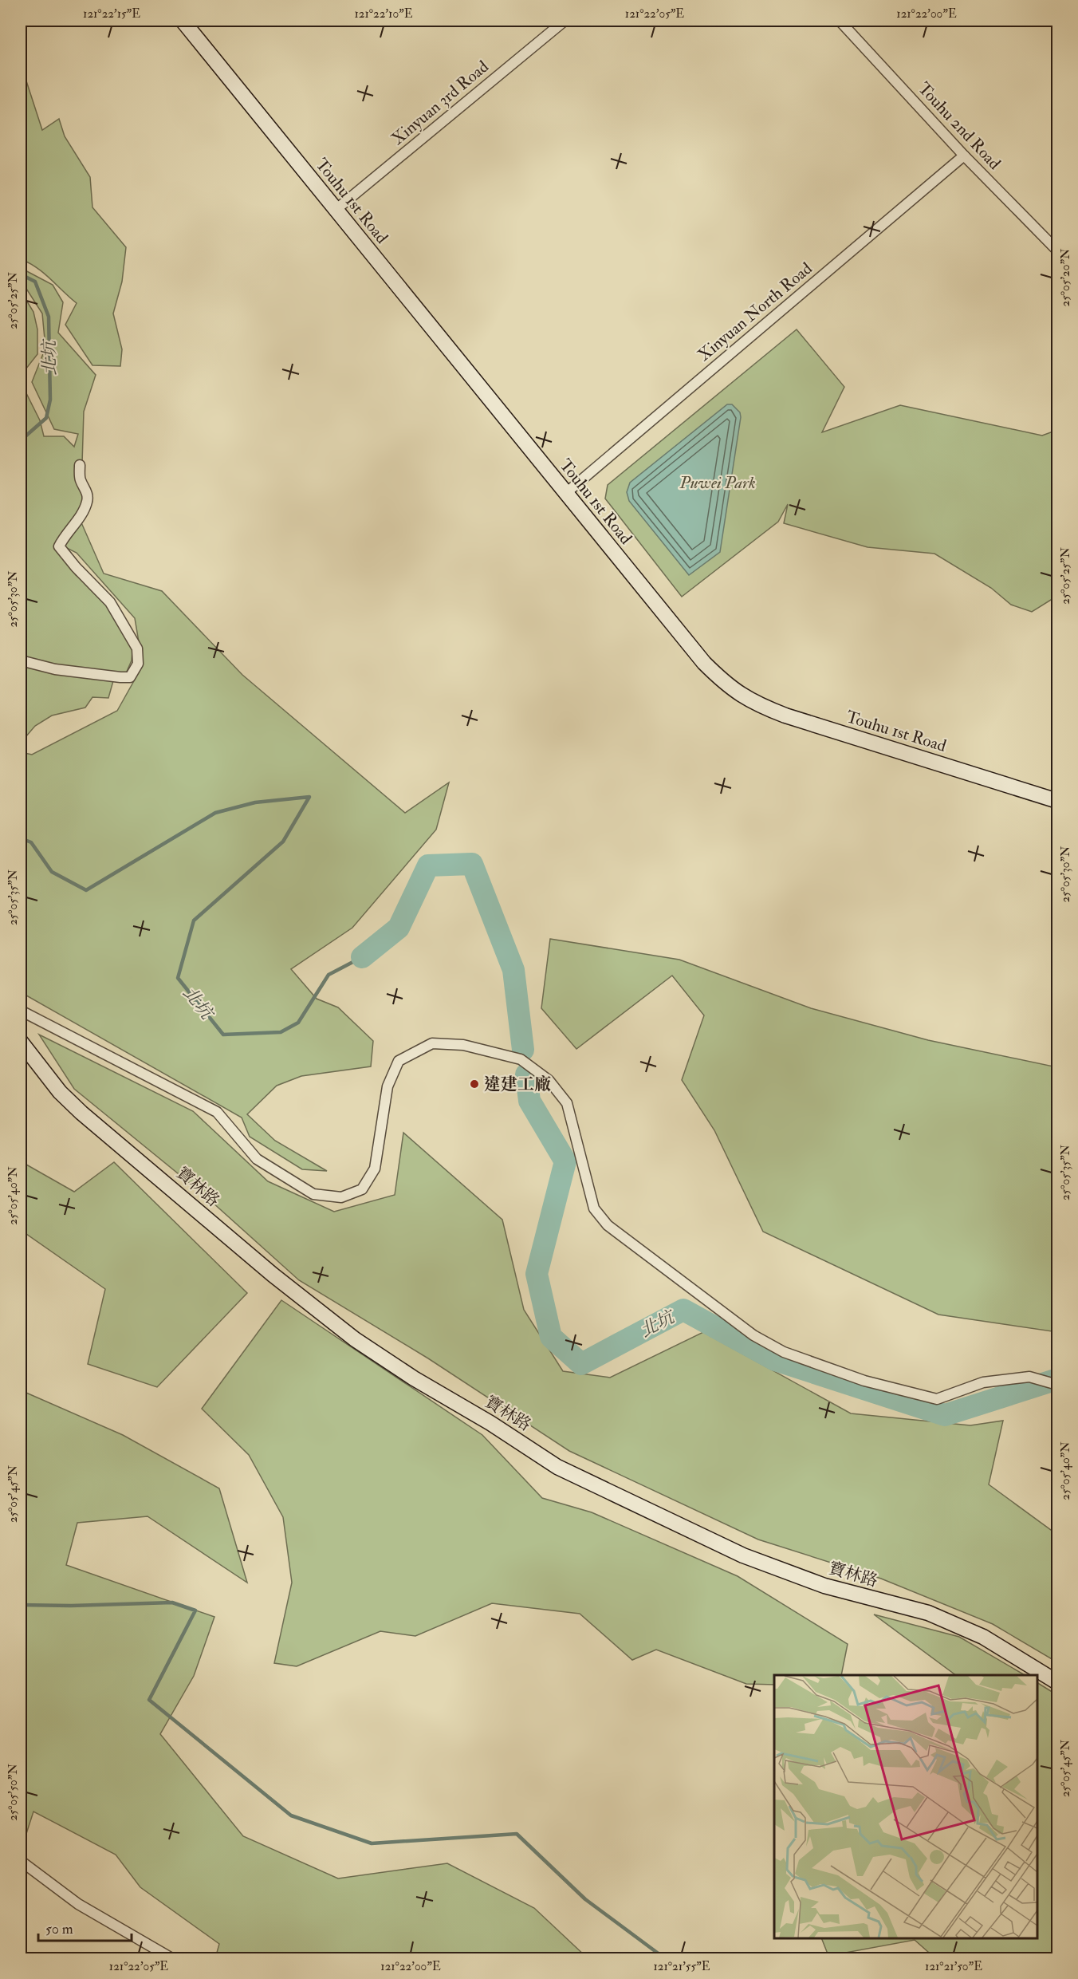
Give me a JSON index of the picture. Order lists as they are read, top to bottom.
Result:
{
  "streets": {
    "main road": ["Touhu 1st Road", "寶林路"],
    "street": ["Xinyuan 3rd Road", "Touhu 2nd Road", "Xinyuan North Road"]
  },
  "crossings": [
    ["Xinyuan 3rd Road", "Touhu 1st Road"],
    ["Touhu 2nd Road", "Xinyuan North Road"],
    ["Touhu 1st Road", "Xinyuan North Road"]
  ],
  "water": ["北坑"],
  "parks": ["Puwei Park"],
  "places": ["違建工廠"],
  "scale_bar": "50 m",
  "coordinates": [
    "121°22'15\"E",
    "121°22'10\"E",
    "121°22'05\"E",
    "121°22'00\"E",
    "25°05'20\"N",
    "25°05'25\"N",
    "25°05'30\"N",
    "25°05'35\"N",
    "25°05'40\"N",
    "25°05'45\"N",
    "25°05'50\"N",
    "121°21'55\"E",
    "121°21'50\"E"
  ]
}
